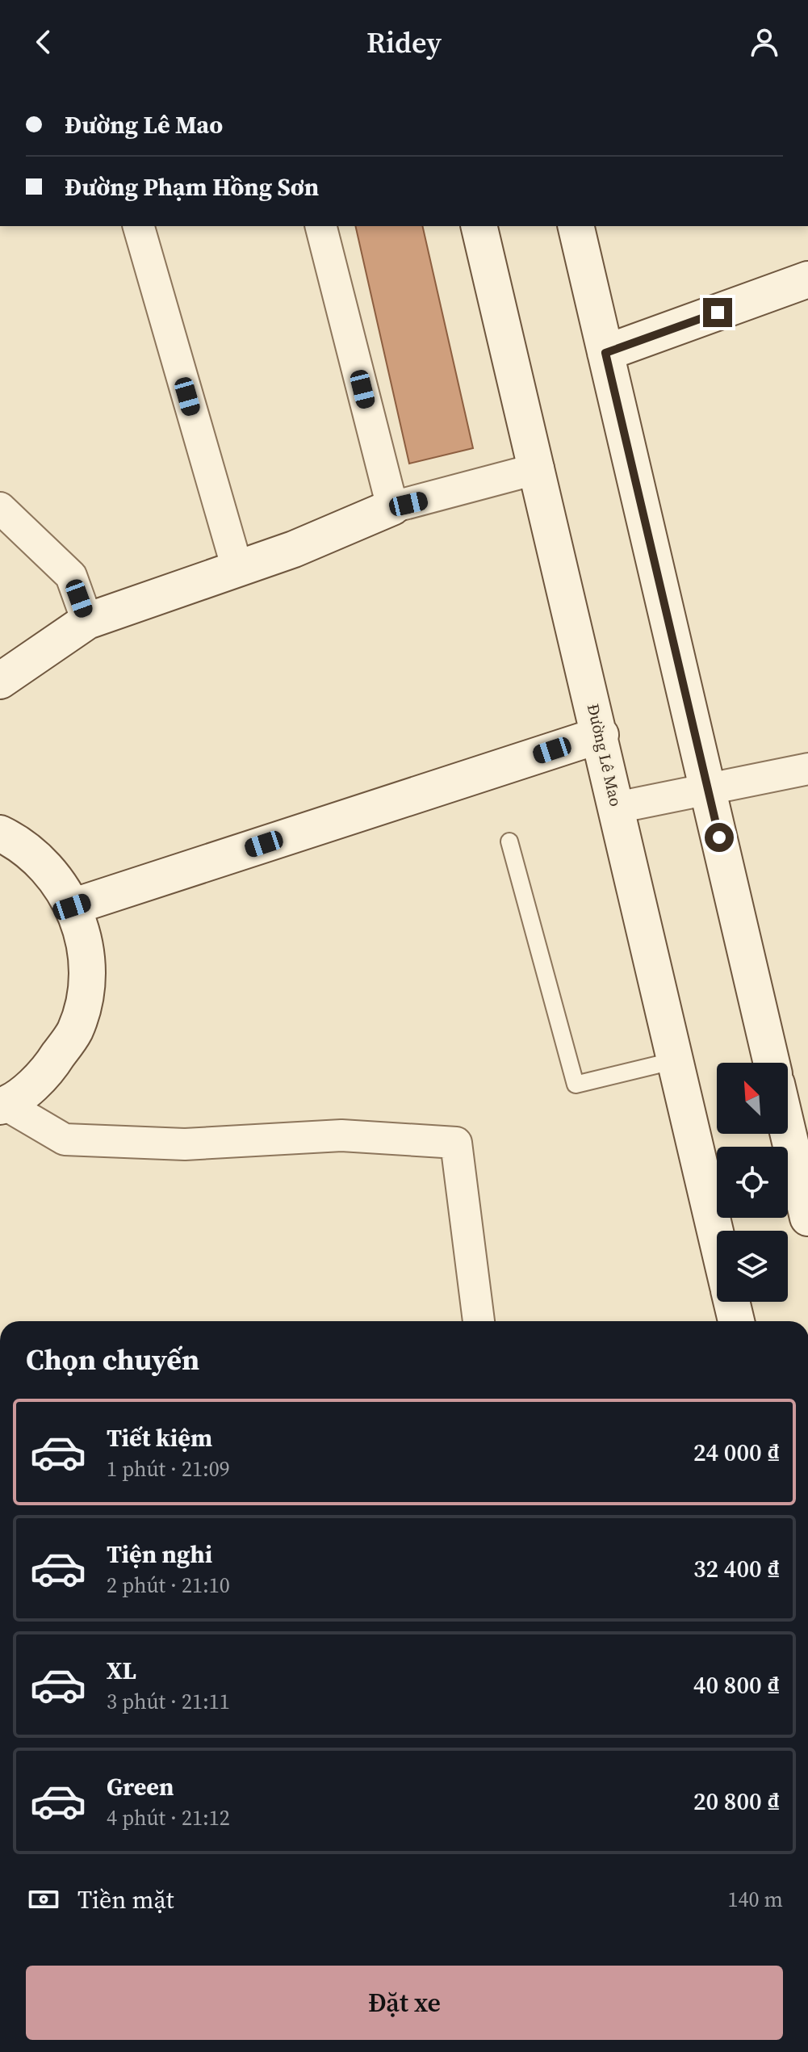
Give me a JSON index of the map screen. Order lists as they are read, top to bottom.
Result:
{
  "streets": {
    "street": ["Đường Lê Mao"]
  },
  "north": "top left",
  "page": {
    "header": "Ridey",
    "banner": ["Đường Lê Mao", "Đường Phạm Hồng Sơn"],
    "heading": "Chọn chuyến",
    "list": [
      {
        "name": "Tiết kiệm",
        "note": "1 phút · 21:09",
        "value": "24 000 ₫"
      },
      {
        "name": "Tiện nghi",
        "note": "2 phút · 21:10",
        "value": "32 400 ₫"
      },
      {
        "name": "XL",
        "note": "3 phút · 21:11",
        "value": "40 800 ₫"
      },
      {
        "name": "Green",
        "note": "4 phút · 21:12",
        "value": "20 800 ₫"
      }
    ],
    "pay": ["Tiền mặt", "140 m"],
    "buttons": "Đặt xe"
  }
}
